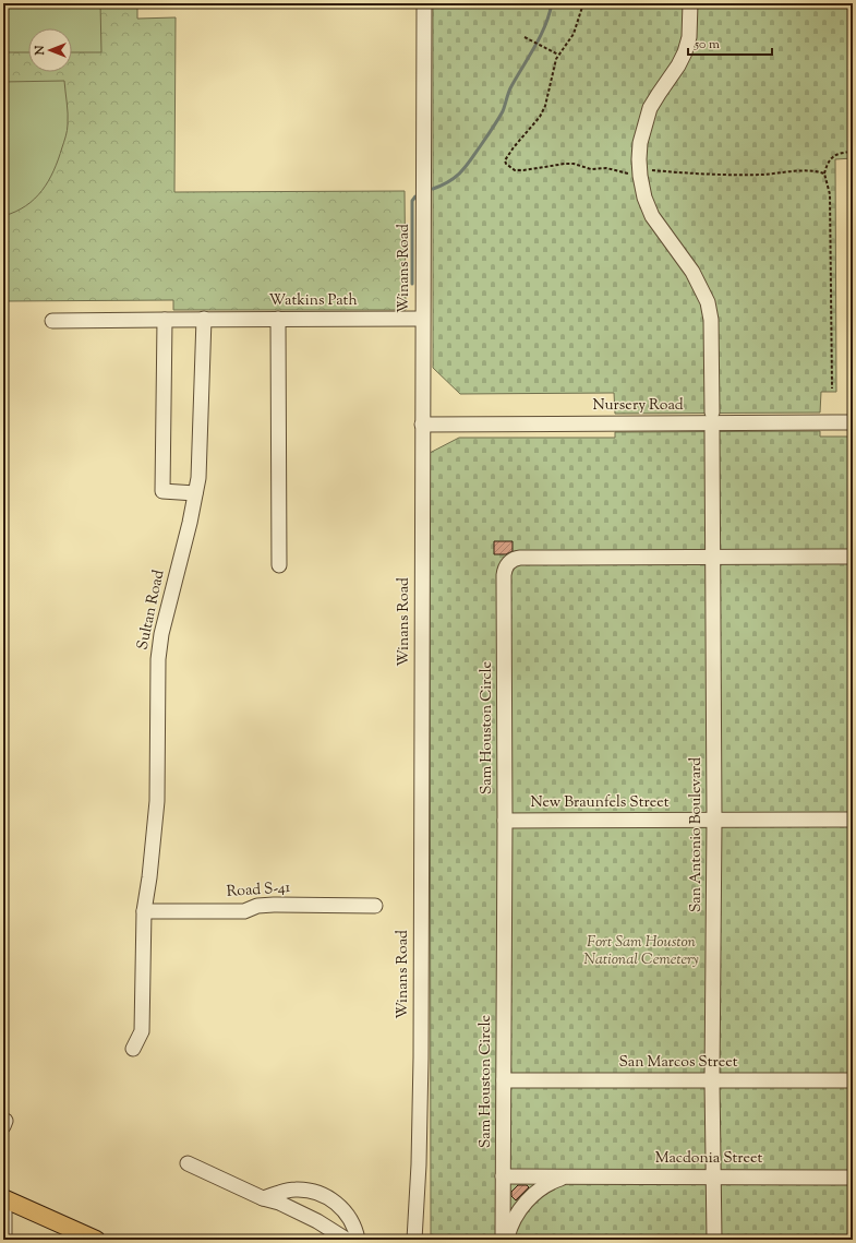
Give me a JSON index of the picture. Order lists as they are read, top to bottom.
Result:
{
  "streets": {
    "street": [
      "Winans Road",
      "Watkins Path",
      "Nursery Road",
      "Sultan Road",
      "Sam Houston Circle",
      "New Braunfels Street",
      "San Antonio Boulevard",
      "Road S-41",
      "San Marcos Street",
      "Macdonia Street"
    ]
  },
  "crossings": [
    ["Winans Road", "Watkins Path"],
    ["Winans Road", "Nursery Road"],
    ["Watkins Path", "Sultan Road"],
    ["Sultan Road", "Road S-41"],
    ["Sam Houston Circle", "New Braunfels Street"],
    ["Sam Houston Circle", "San Antonio Boulevard"],
    ["Sam Houston Circle", "San Marcos Street"],
    ["Sam Houston Circle", "Macdonia Street"],
    ["New Braunfels Street", "San Antonio Boulevard"],
    ["San Antonio Boulevard", "San Marcos Street"],
    ["San Antonio Boulevard", "Macdonia Street"]
  ],
  "parks": ["Fort Sam Houston National Cemetery"],
  "scale_bar": "50 m",
  "north": "left"
}
